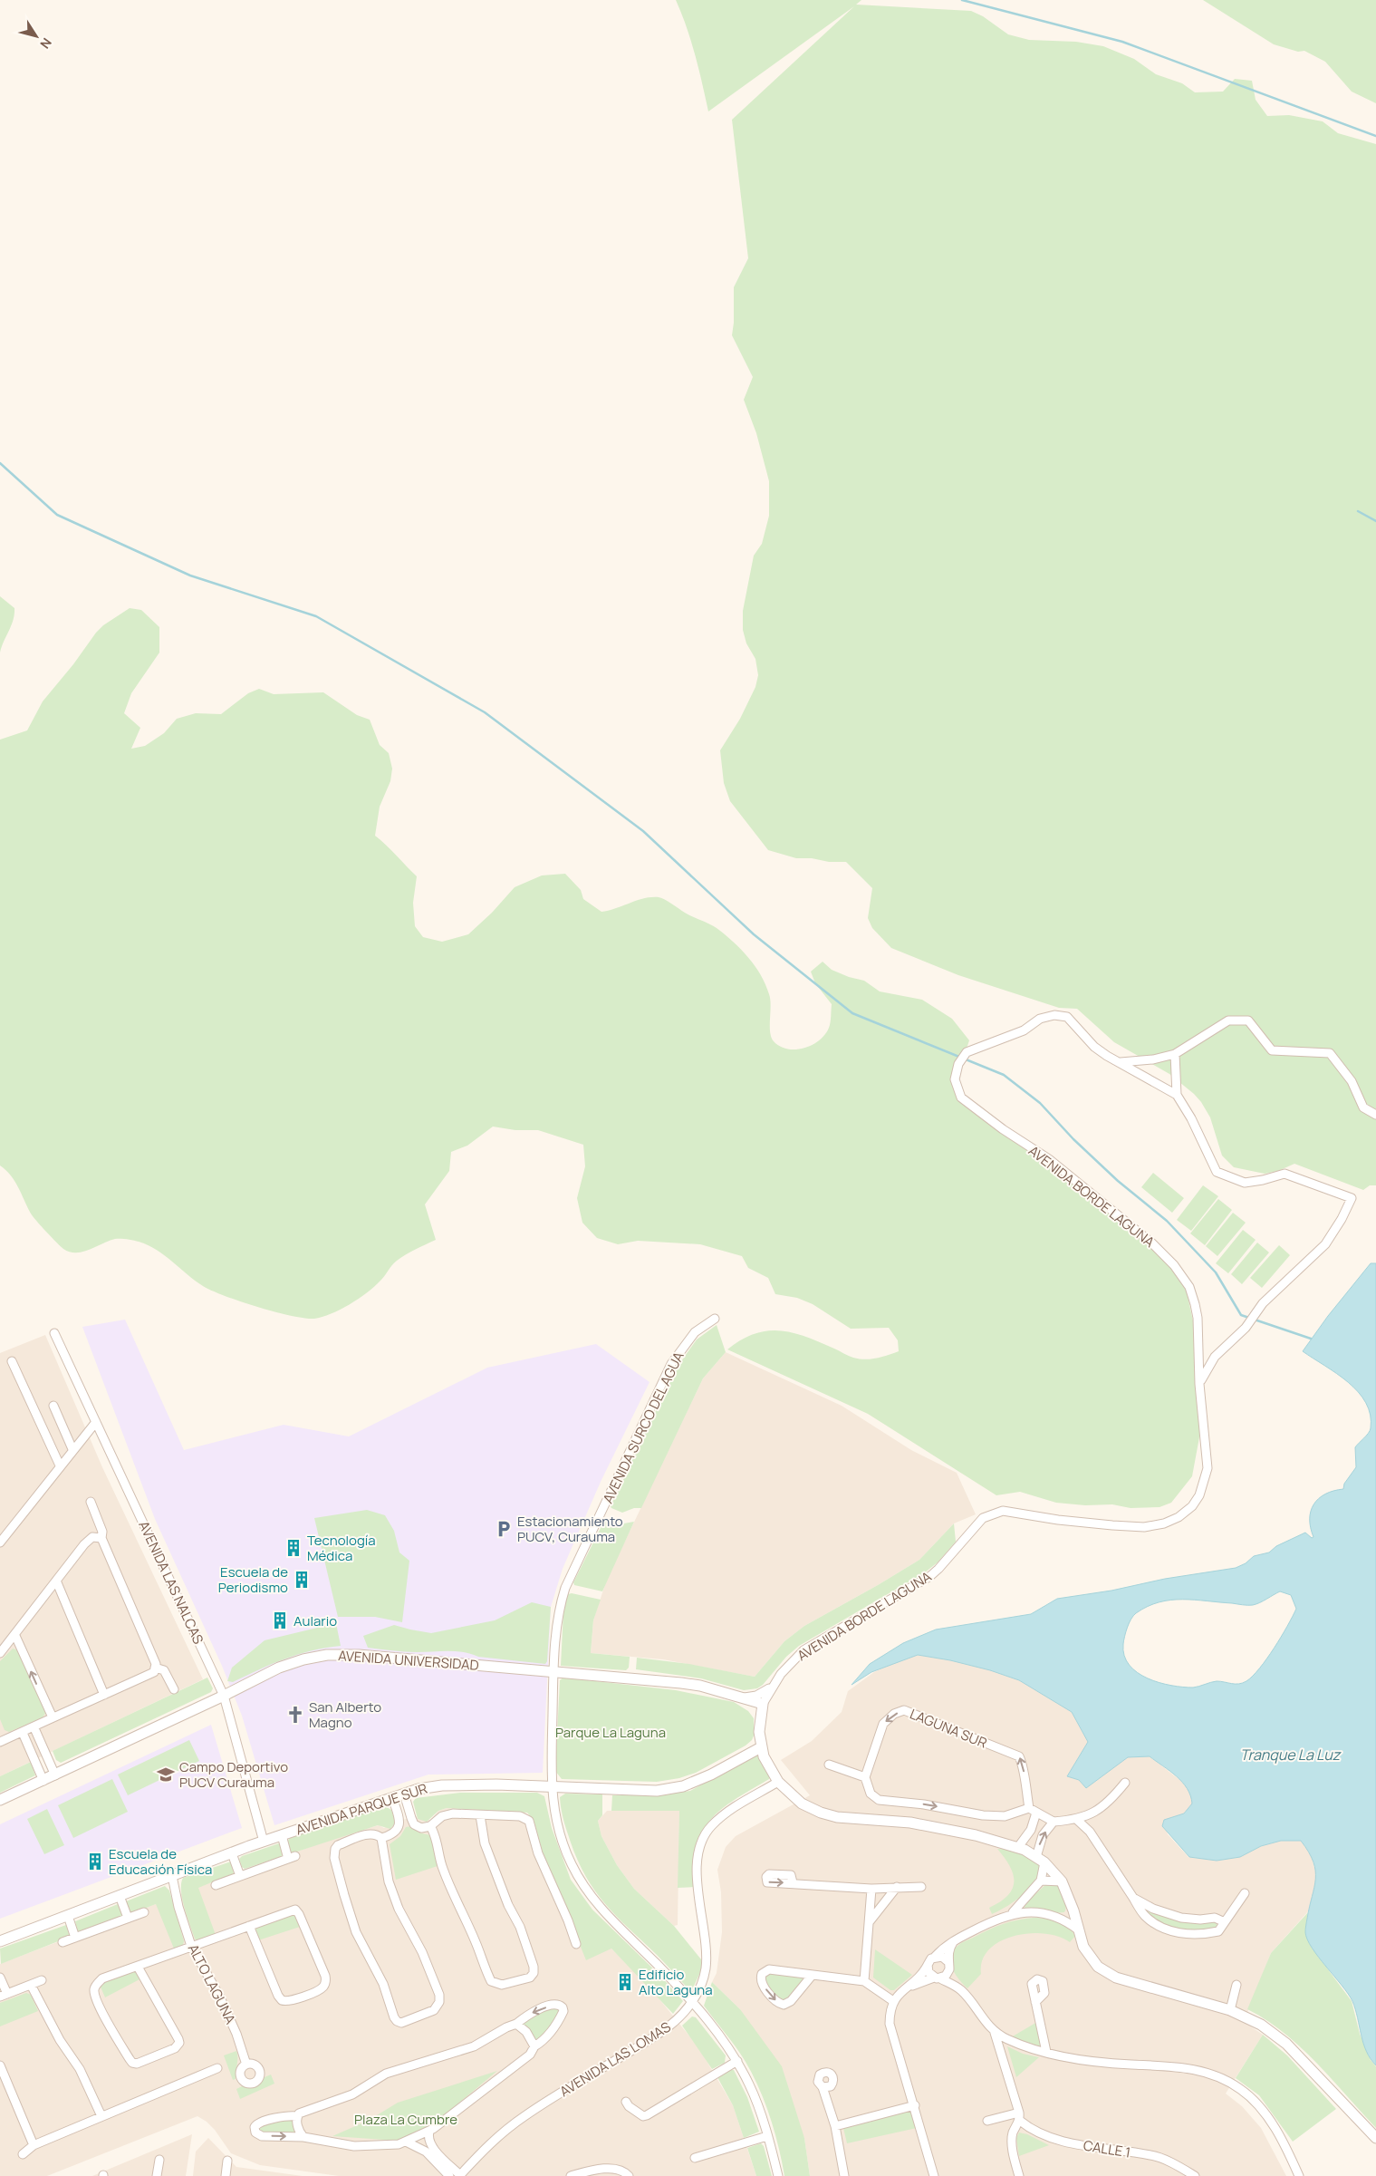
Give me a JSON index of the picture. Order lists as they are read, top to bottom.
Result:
{
  "streets": {
    "street": [
      "AVENIDA BORDE LAGUNA",
      "AVENIDA SURCO DEL AGUA",
      "AVENIDA LAS NALCAS",
      "AVENIDA UNIVERSIDAD",
      "LAGUNA SUR",
      "AVENIDA PARQUE SUR",
      "ALTO LAGUNA",
      "AVENIDA LAS LOMAS",
      "CALLE 1"
    ]
  },
  "crossings": [
    ["AVENIDA BORDE LAGUNA", "AVENIDA UNIVERSIDAD"],
    ["AVENIDA BORDE LAGUNA", "AVENIDA PARQUE SUR"],
    ["AVENIDA BORDE LAGUNA", "AVENIDA LAS LOMAS"],
    ["AVENIDA SURCO DEL AGUA", "AVENIDA UNIVERSIDAD"],
    ["AVENIDA SURCO DEL AGUA", "AVENIDA PARQUE SUR"],
    ["AVENIDA SURCO DEL AGUA", "AVENIDA LAS LOMAS"],
    ["AVENIDA LAS NALCAS", "AVENIDA UNIVERSIDAD"],
    ["AVENIDA LAS NALCAS", "AVENIDA PARQUE SUR"],
    ["AVENIDA PARQUE SUR", "ALTO LAGUNA"]
  ],
  "water": ["Tranque La Luz"],
  "parks": ["Parque La Laguna", "Plaza La Cumbre"],
  "places": {
    "parking": ["Estacionamiento PUCV, Curauma"],
    "building": [
      "Tecnología Médica",
      "Escuela de Periodismo",
      "Aulario",
      "Escuela de Educación Física",
      "Edificio Alto Laguna"
    ],
    "church": ["San Alberto Magno"],
    "school or university": ["Campo Deportivo PUCV Curauma"]
  },
  "north": "bottom right"
}
